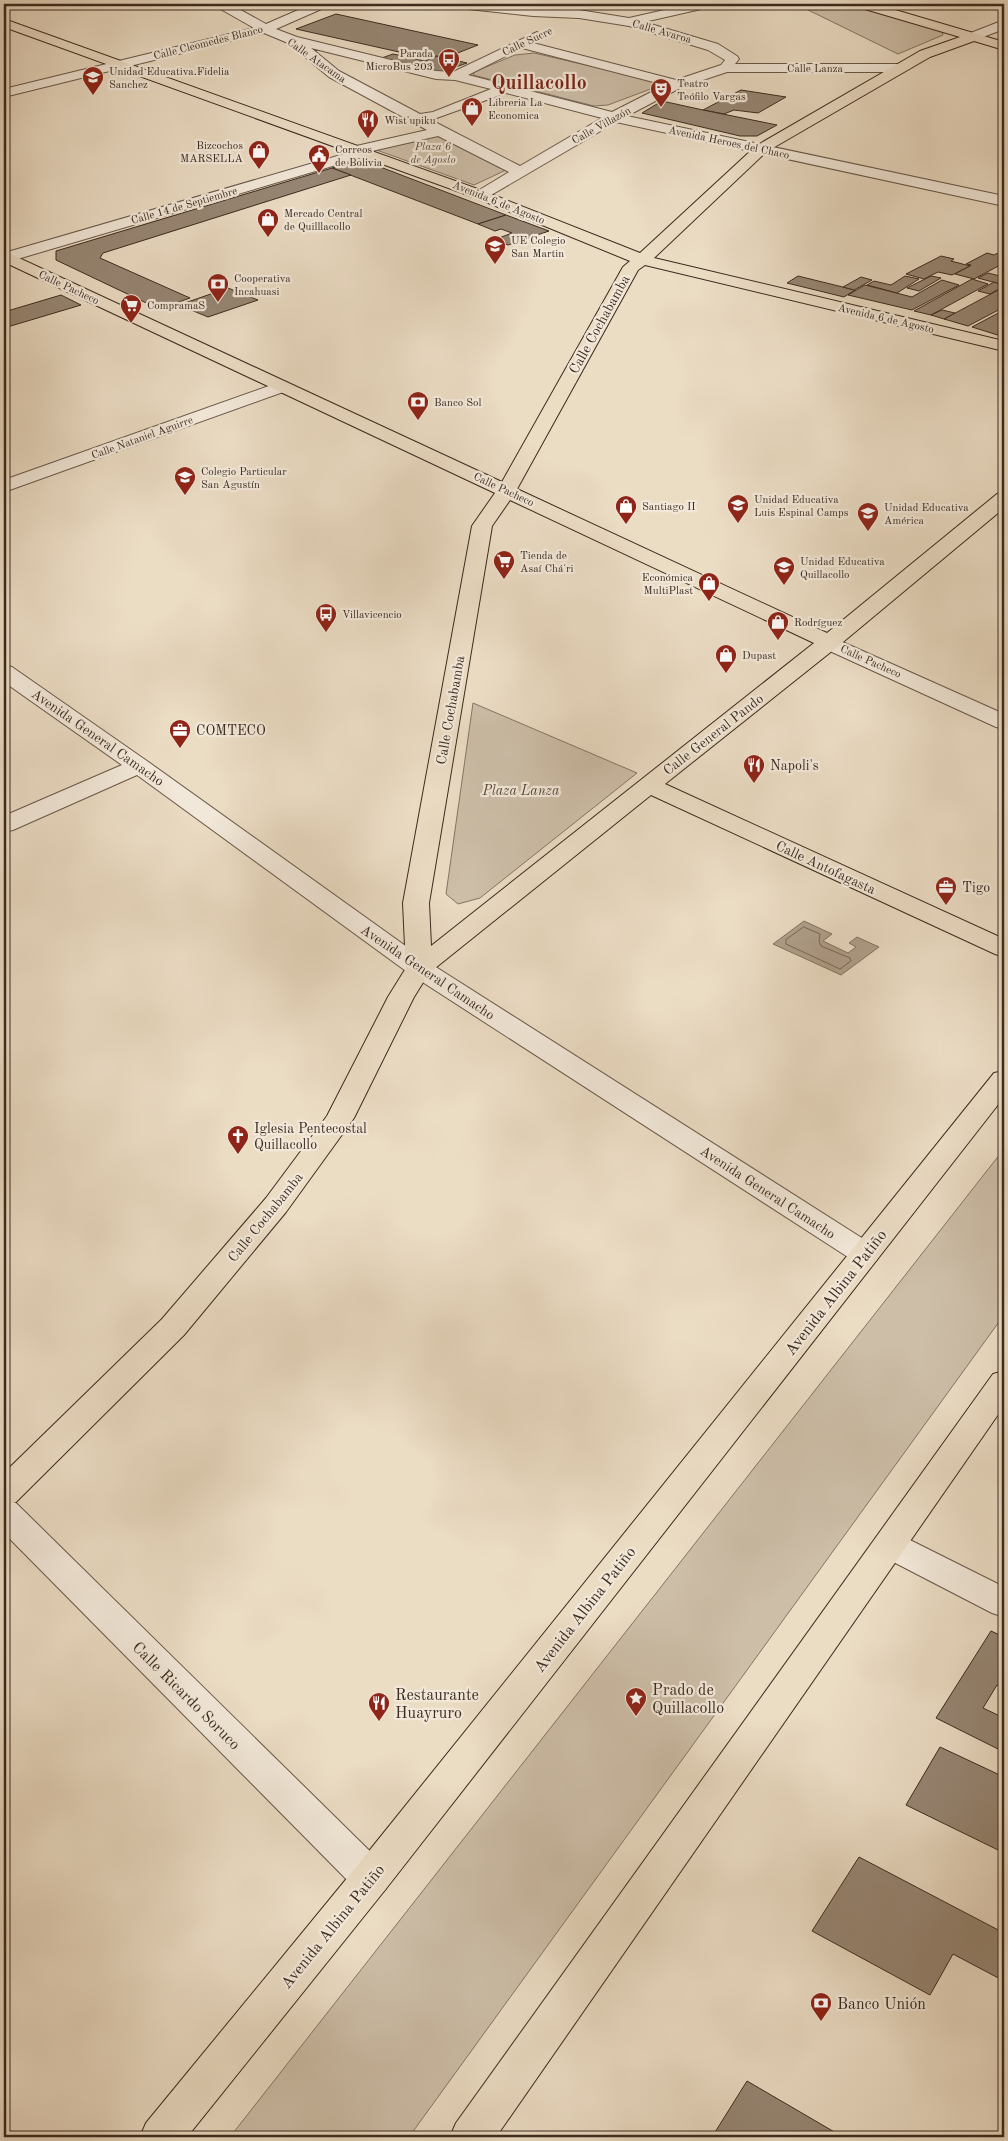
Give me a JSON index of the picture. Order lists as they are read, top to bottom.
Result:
{
  "streets": {
    "main road": [
      "Avenida 6 de Agosto",
      "Calle Pacheco",
      "Calle Cochabamba",
      "Calle General Pando",
      "Calle Antofagasta",
      "Avenida Albina Patiño"
    ],
    "street": [
      "Calle Avaroa",
      "Calle Sucre",
      "Calle Cleomedes Blanco",
      "Calle Atacama",
      "Calle Lanza",
      "Calle Villazón",
      "Avenida Heroes del Chaco",
      "Calle 14 de Septiembre",
      "Calle Nataniel Aguirre",
      "Avenida General Camacho",
      "Calle Ricardo Soruco"
    ]
  },
  "crossings": [
    ["Calle Avaroa", "Calle Sucre"],
    ["Calle Avaroa", "Calle Lanza"],
    ["Calle Avaroa", "Calle Villazón"],
    ["Calle Sucre", "Avenida Heroes del Chaco"],
    ["Calle Cleomedes Blanco", "Calle Atacama"],
    ["Calle Cleomedes Blanco", "Avenida 6 de Agosto"],
    ["Calle Atacama", "Calle Villazón"],
    ["Calle Atacama", "Avenida Heroes del Chaco"],
    ["Calle Atacama", "Calle 14 de Septiembre"],
    ["Calle Lanza", "Calle Villazón"],
    ["Calle Lanza", "Calle Cochabamba"],
    ["Calle Villazón", "Avenida Heroes del Chaco"],
    ["Calle Villazón", "Avenida 6 de Agosto"],
    ["Avenida Heroes del Chaco", "Calle Cochabamba"],
    ["Avenida 6 de Agosto", "Calle 14 de Septiembre"],
    ["Avenida 6 de Agosto", "Calle Cochabamba"],
    ["Calle 14 de Septiembre", "Calle Pacheco"],
    ["Calle Pacheco", "Calle Cochabamba"],
    ["Calle Pacheco", "Calle Nataniel Aguirre"],
    ["Calle Pacheco", "Calle General Pando"],
    ["Calle Cochabamba", "Calle General Pando"],
    ["Calle Cochabamba", "Avenida General Camacho"],
    ["Calle General Pando", "Avenida General Camacho"],
    ["Calle General Pando", "Calle Antofagasta"],
    ["Avenida General Camacho", "Avenida Albina Patiño"],
    ["Avenida Albina Patiño", "Calle Ricardo Soruco"]
  ],
  "districts": ["Quillacollo"],
  "parks": ["Plaza 6 de Agosto", "Plaza Lanza"],
  "places": {
    "bus stop": ["Parada MicroBus 203", "Villavicencio"],
    "school or university": [
      "Unidad Educativa.Fidelia Sanchez",
      "UE Colegio San Martin",
      "Colegio Particular San Agustín",
      "Unidad Educativa Luis Espinal Camps",
      "Unidad Educativa América",
      "Unidad Educativa Quillacollo"
    ],
    "theatre": ["Teatro Teófilo Vargas"],
    "shop": [
      "Libreria La Economica",
      "Bizcochos MARSELLA",
      "Mercado Central de Quilllacollo",
      "Santiago II",
      "Económica MultiPlast",
      "Rodríguez",
      "Dupast"
    ],
    "restaurant": ["Wist'upiku", "Napoli's", "Restaurante Huayruro"],
    "public building": ["Correos de Bolivia"],
    "bank": ["Cooperativa Incahuasi", "Banco Sol", "Banco Unión"],
    "supermarket": ["CompramaS", "Tienda de Asaí Chá'ri"],
    "office": ["COMTECO", "Tigo"],
    "church": ["Iglesia Pentecostal Quillacollo"],
    "place": ["Prado de Quillacollo"]
  }
}
